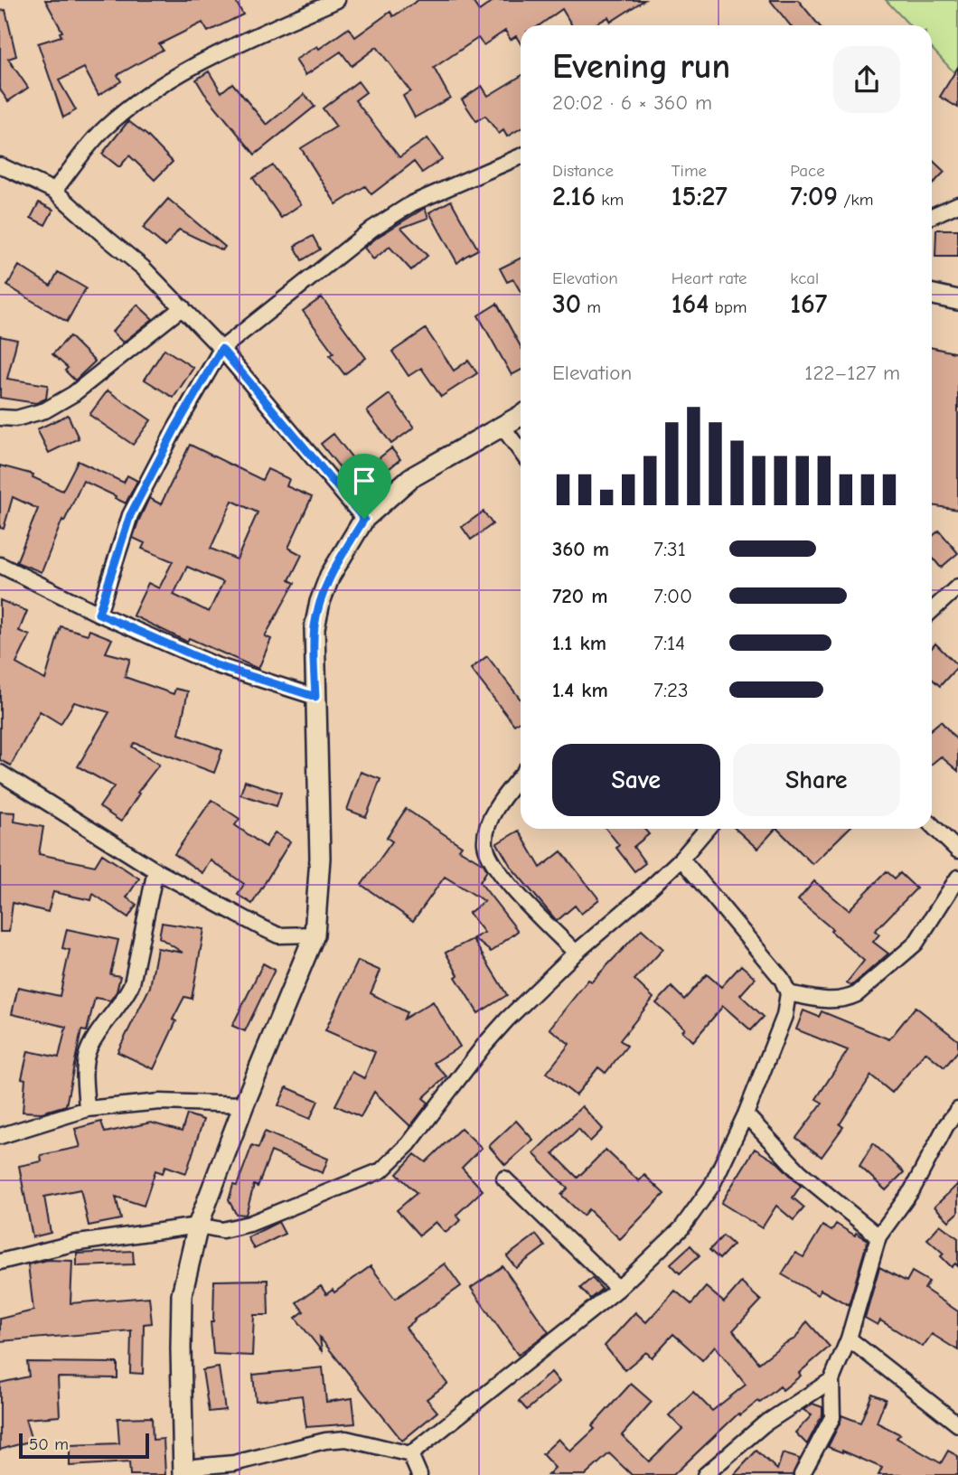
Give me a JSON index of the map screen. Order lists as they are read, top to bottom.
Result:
{
  "scale_bar": "50 m",
  "page": {
    "heading": ["Evening run", "20:02 · 6 × 360 m"],
    "stats": [
      ["Distance", "2.16 km"],
      ["Time", "15:27"],
      ["Pace", "7:09 /km"],
      ["Elevation", "30 m"],
      ["Heart rate", "164 bpm"],
      ["kcal", "167"]
    ],
    "chart": ["Elevation", "122–127 m"],
    "list": [
      {
        "name": "360 m",
        "note": "7:31"
      },
      {
        "name": "720 m",
        "note": "7:00"
      },
      {
        "name": "1.1 km",
        "note": "7:14"
      },
      {
        "name": "1.4 km",
        "note": "7:23"
      }
    ],
    "buttons": ["Save", "Share"],
    "scale": "50 m"
  }
}
